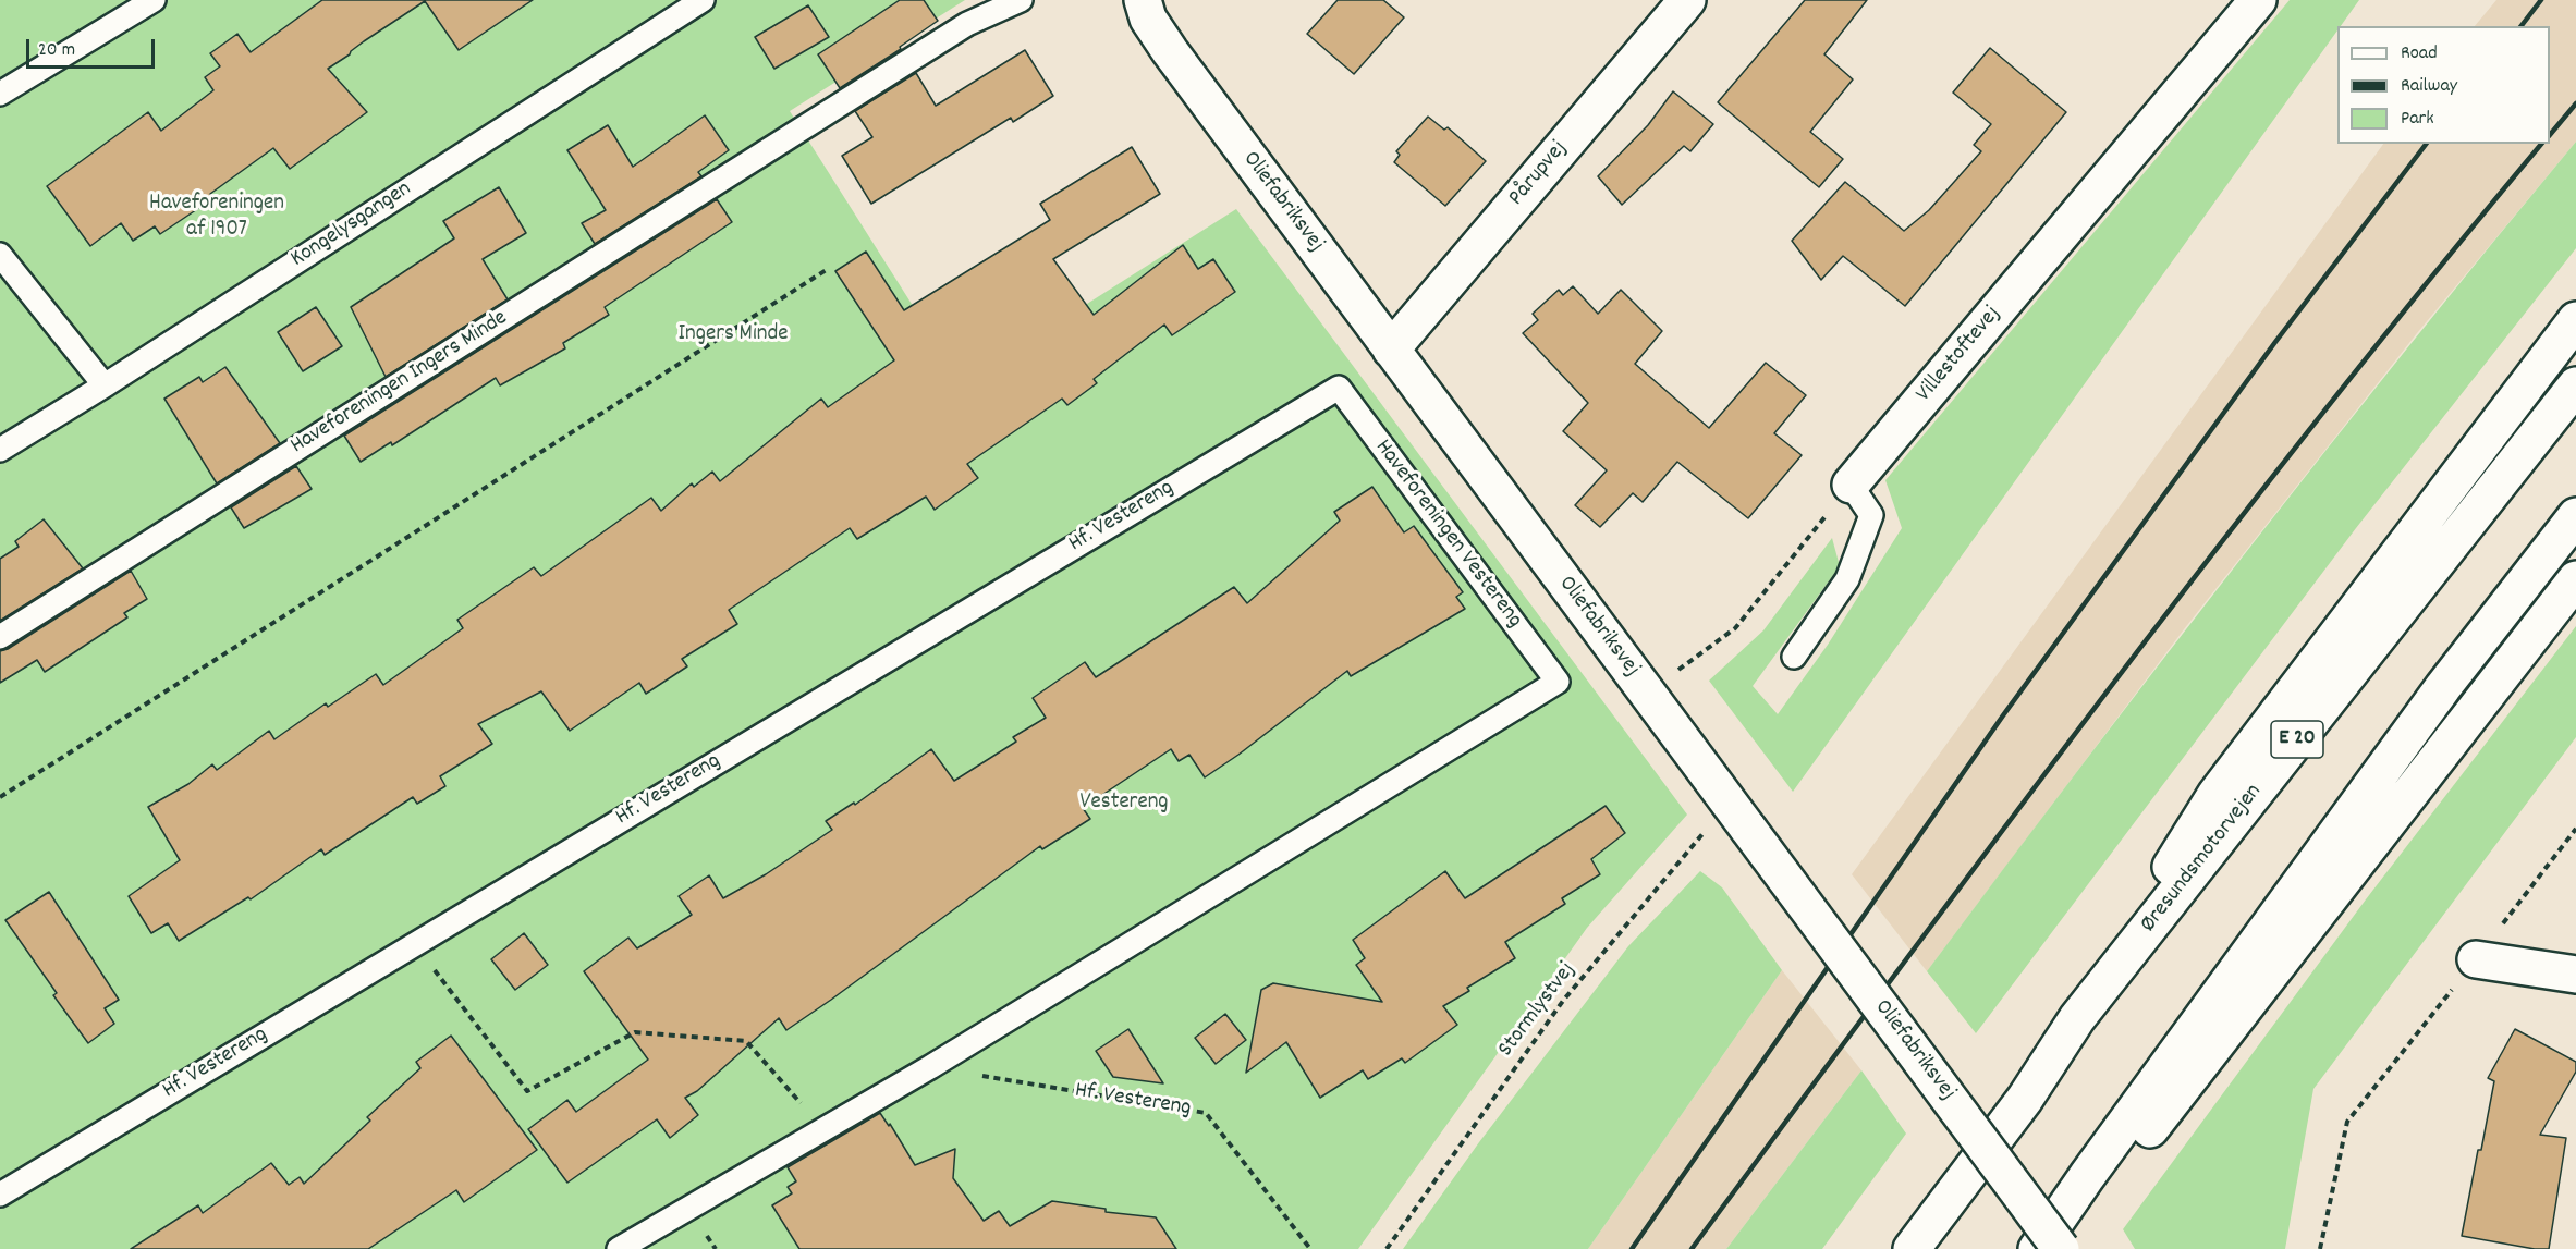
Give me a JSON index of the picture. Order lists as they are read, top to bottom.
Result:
{
  "streets": {
    "main road": [
      "Pårupvej",
      "Oliefabriksvej",
      "Villestoftevej",
      "E 20",
      "Øresundsmotorvejen"
    ],
    "lane": [
      "Kongelysgangen",
      "Haveforeningen Ingers Minde",
      "Hf. Vestereng",
      "Haveforeningen Vestereng"
    ],
    "path": ["Stormlystvej"]
  },
  "crossings": [
    ["Pårupvej", "Oliefabriksvej"],
    ["Oliefabriksvej", "Stormlystvej"],
    ["Hf. Vestereng", "Haveforeningen Vestereng"]
  ],
  "parks": ["Haveforeningen af 1907", "Ingers Minde", "Vestereng"],
  "legend": ["Road", "Railway", "Park"],
  "scale_bar": "20 m"
}
